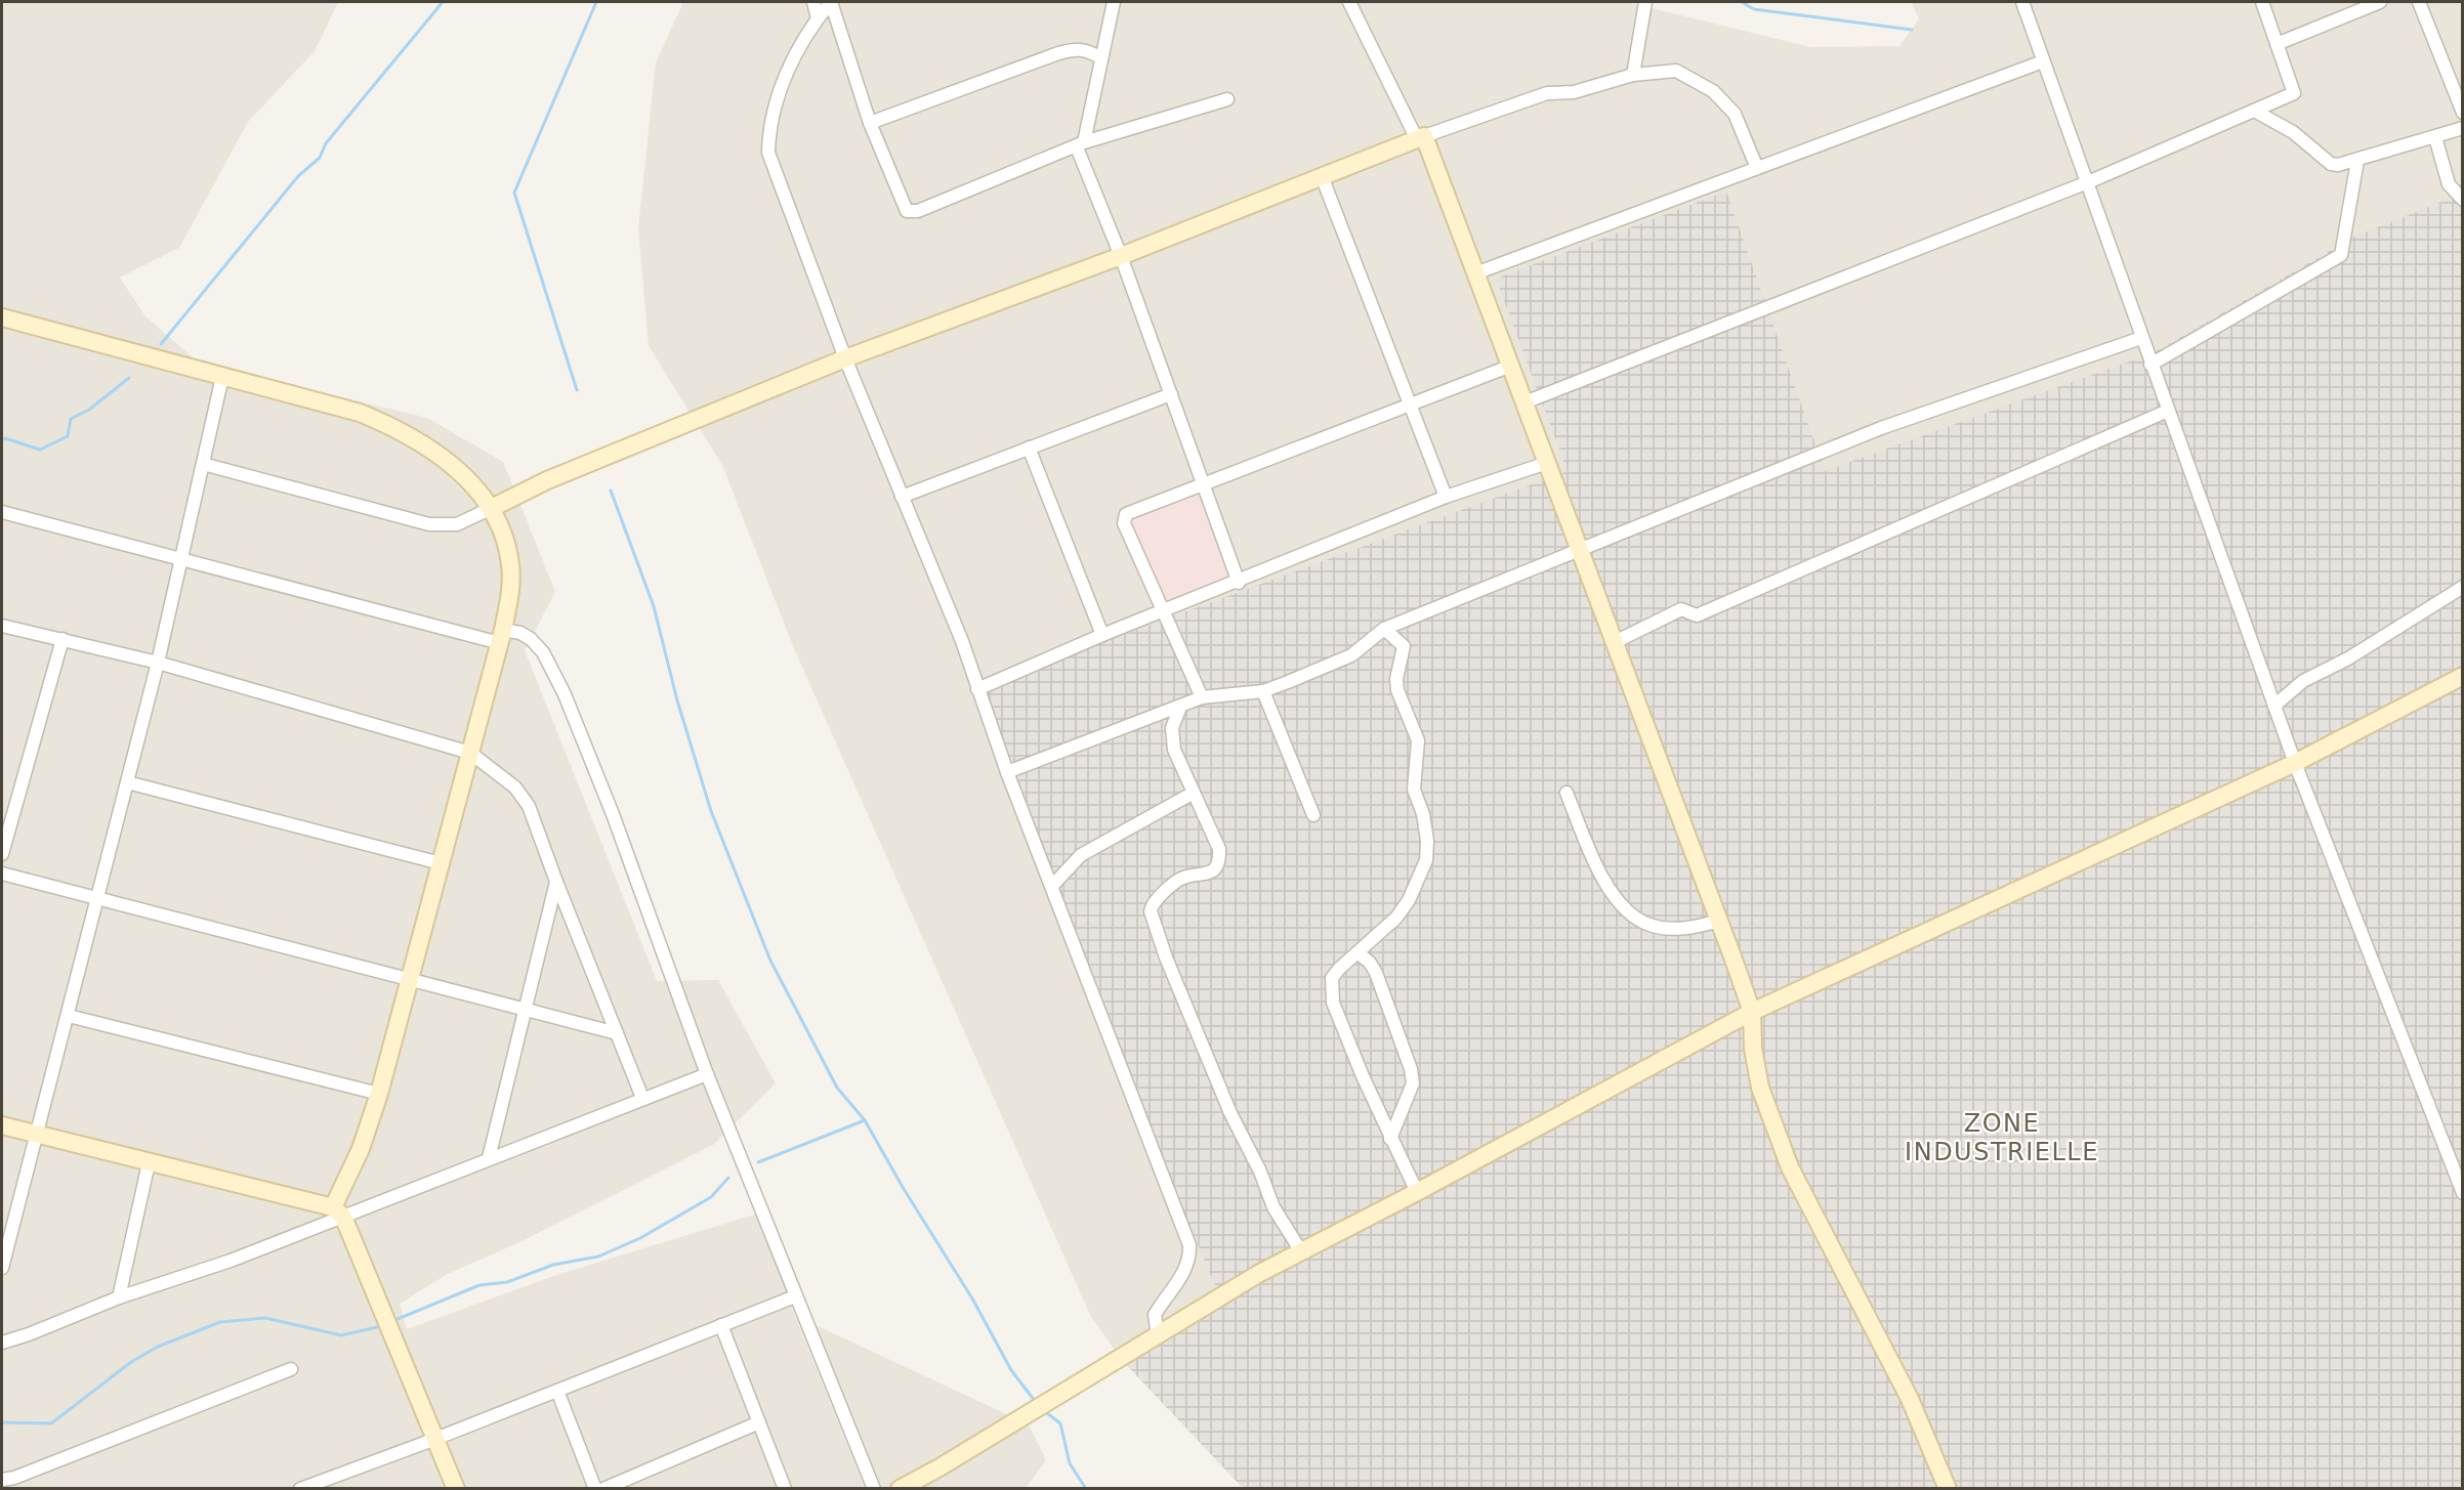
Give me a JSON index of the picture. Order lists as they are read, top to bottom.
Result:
{
  "districts": ["ZONE INDUSTRIELLE"]
}
